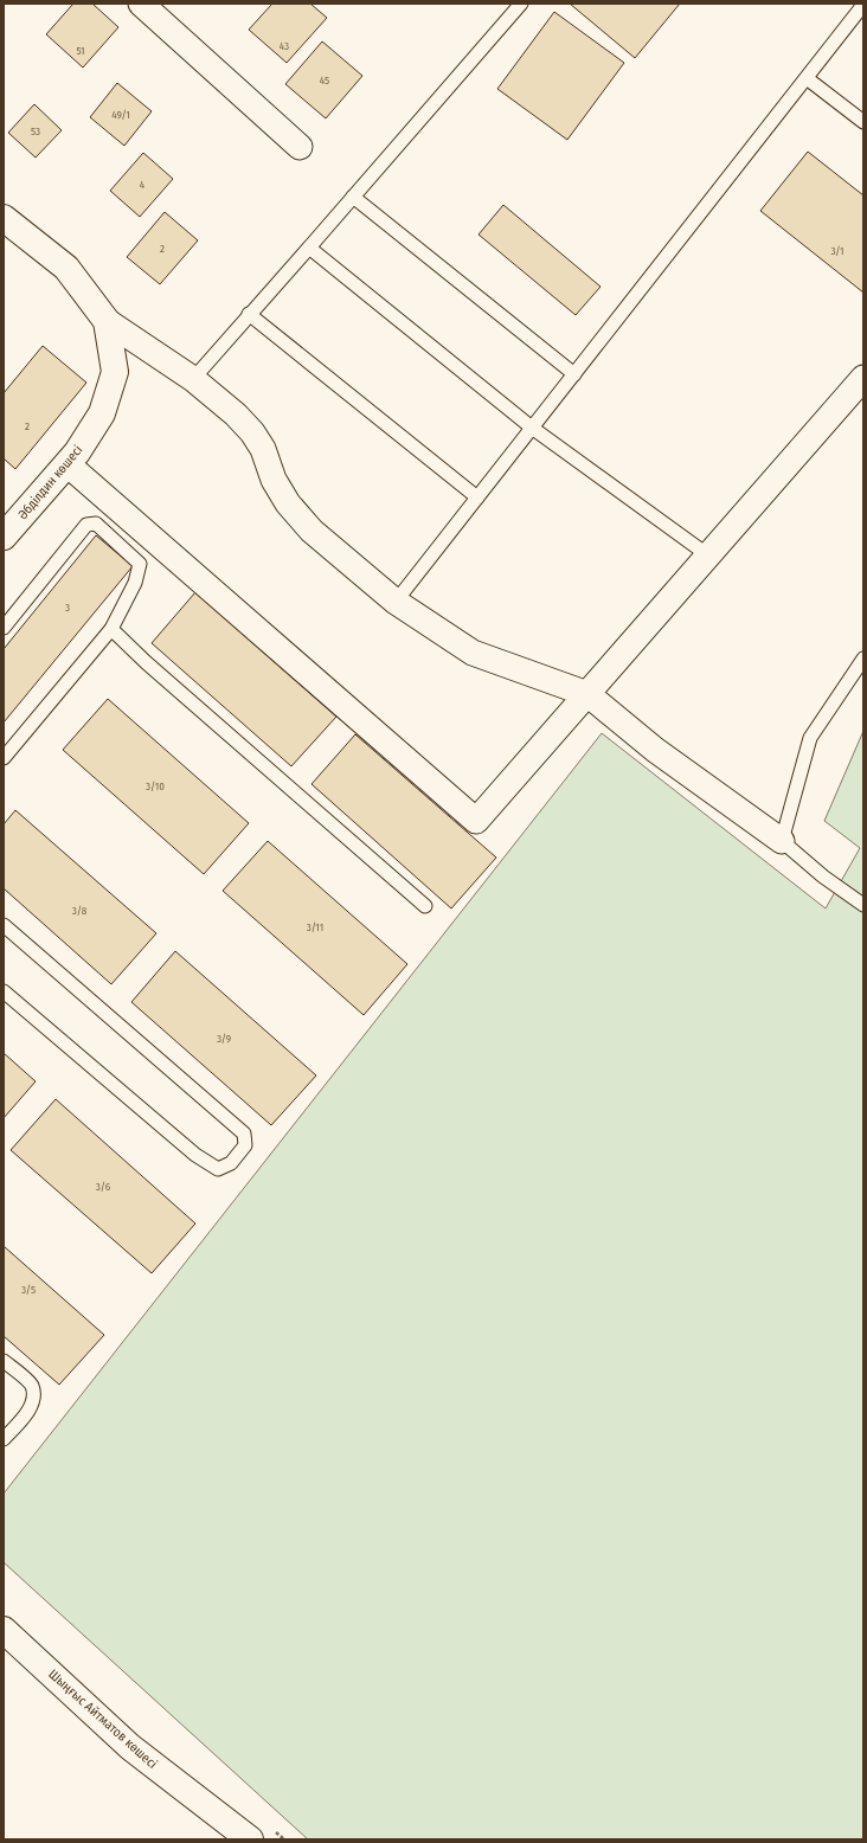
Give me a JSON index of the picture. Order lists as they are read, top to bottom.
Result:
{
  "streets": {
    "main road": ["Әбділдин көшесі", "Шыңғыс Айтматов көшесі"]
  },
  "house_numbers": [
    "43",
    "51",
    "45",
    "49/1",
    "53",
    "4",
    "2",
    "3/1",
    "2",
    "3",
    "3/10",
    "3/8",
    "3/11",
    "3/9",
    "3/6",
    "3/5"
  ]
}
